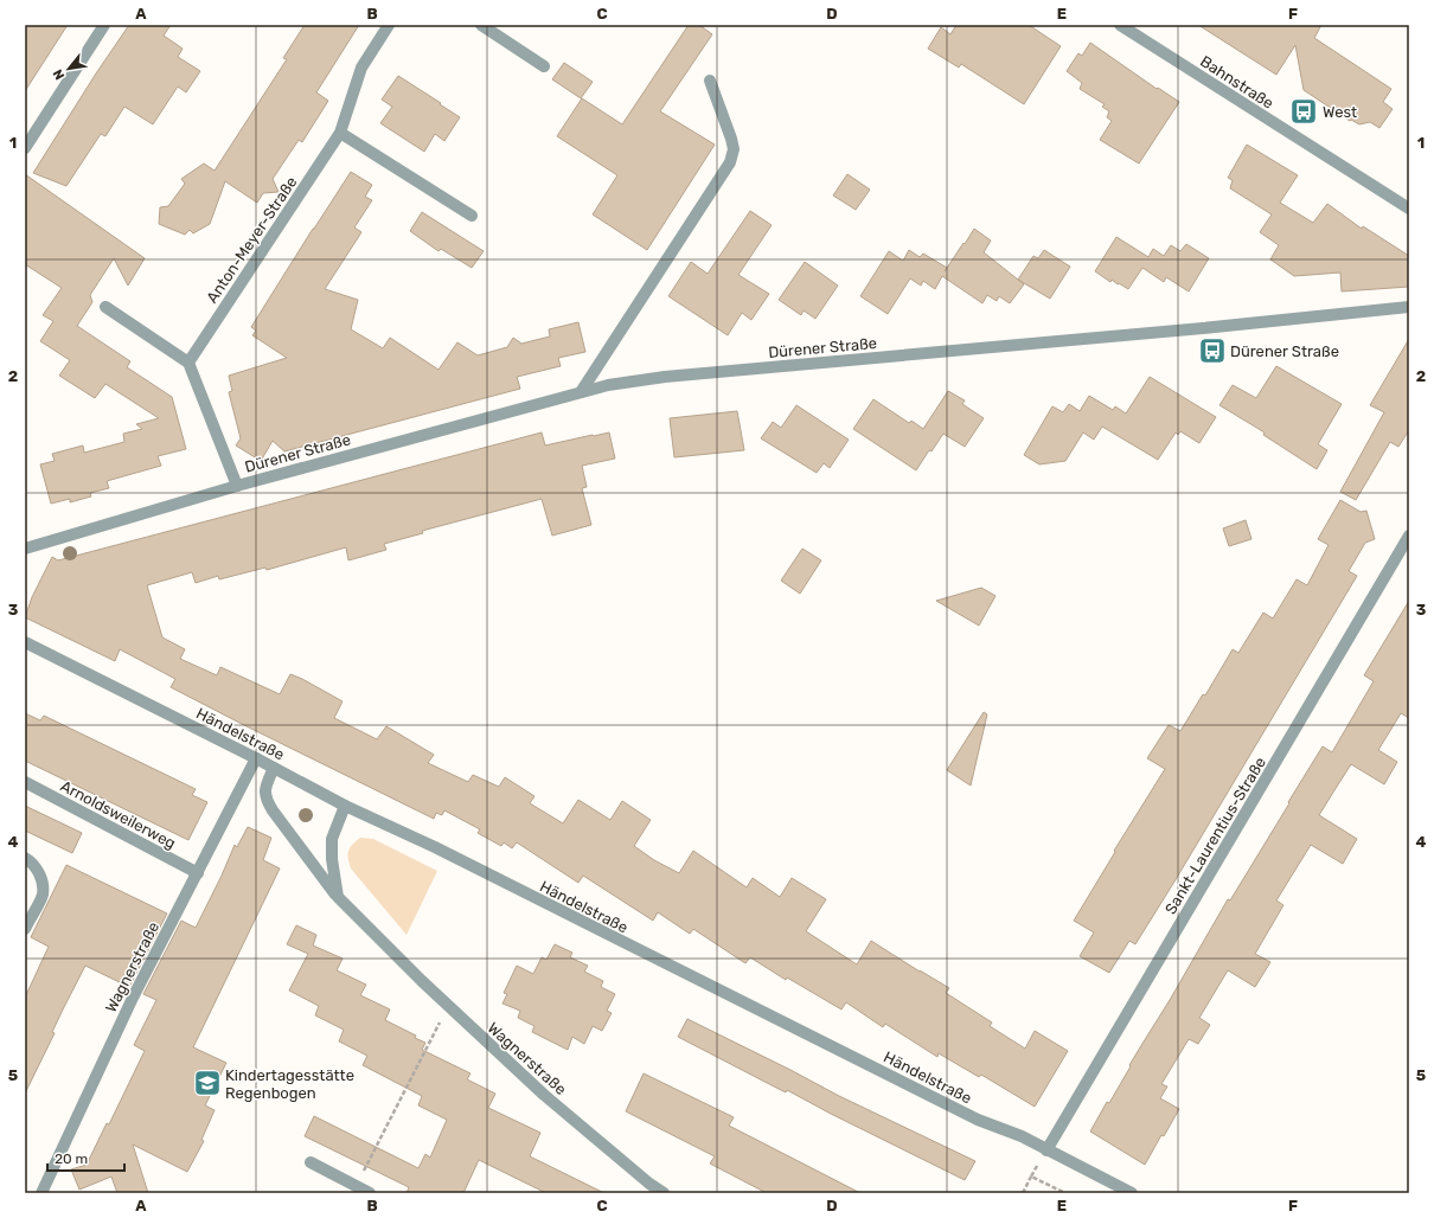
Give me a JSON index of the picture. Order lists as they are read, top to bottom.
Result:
{
  "streets": {
    "street": [
      "Bahnstraße",
      "Anton-Meyer-Straße",
      "Dürener Straße",
      "Händelstraße",
      "Arnoldsweilerweg",
      "Sankt-Laurentius-Straße",
      "Wagnerstraße"
    ]
  },
  "crossings": [
    ["Händelstraße", "Sankt-Laurentius-Straße"],
    ["Händelstraße", "Wagnerstraße"],
    ["Arnoldsweilerweg", "Wagnerstraße"]
  ],
  "places": {
    "bus stop": ["West", "Dürener Straße"],
    "school or university": ["Kindertagesstätte Regenbogen"]
  },
  "scale_bar": "20 m",
  "north": "bottom left",
  "grid": {
    "columns": [
      "A",
      "B",
      "C",
      "D",
      "E",
      "F"
    ],
    "rows": [
      "1",
      "2",
      "3",
      "4",
      "5"
    ]
  }
}
